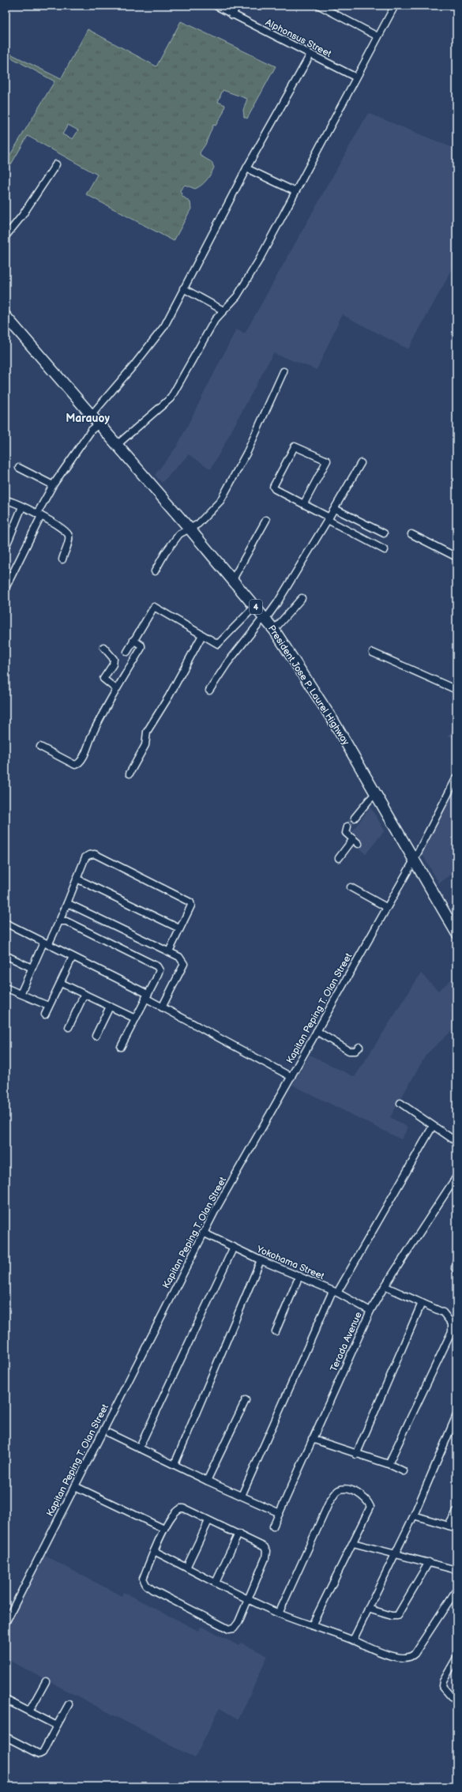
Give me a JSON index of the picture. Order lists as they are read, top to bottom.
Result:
{
  "streets": {
    "main road": ["4", "President Jose P. Laurel Highway"],
    "street": [
      "Alphonsus Street",
      "Kapitan Peping T. Olan Street",
      "Yokohama Street",
      "Terada Avenue"
    ]
  },
  "crossings": [
    ["President Jose P. Laurel Highway", "Kapitan Peping T. Olan Street"],
    ["Kapitan Peping T. Olan Street", "Yokohama Street"],
    ["Yokohama Street", "Terada Avenue"]
  ],
  "districts": ["Marauoy"]
}
